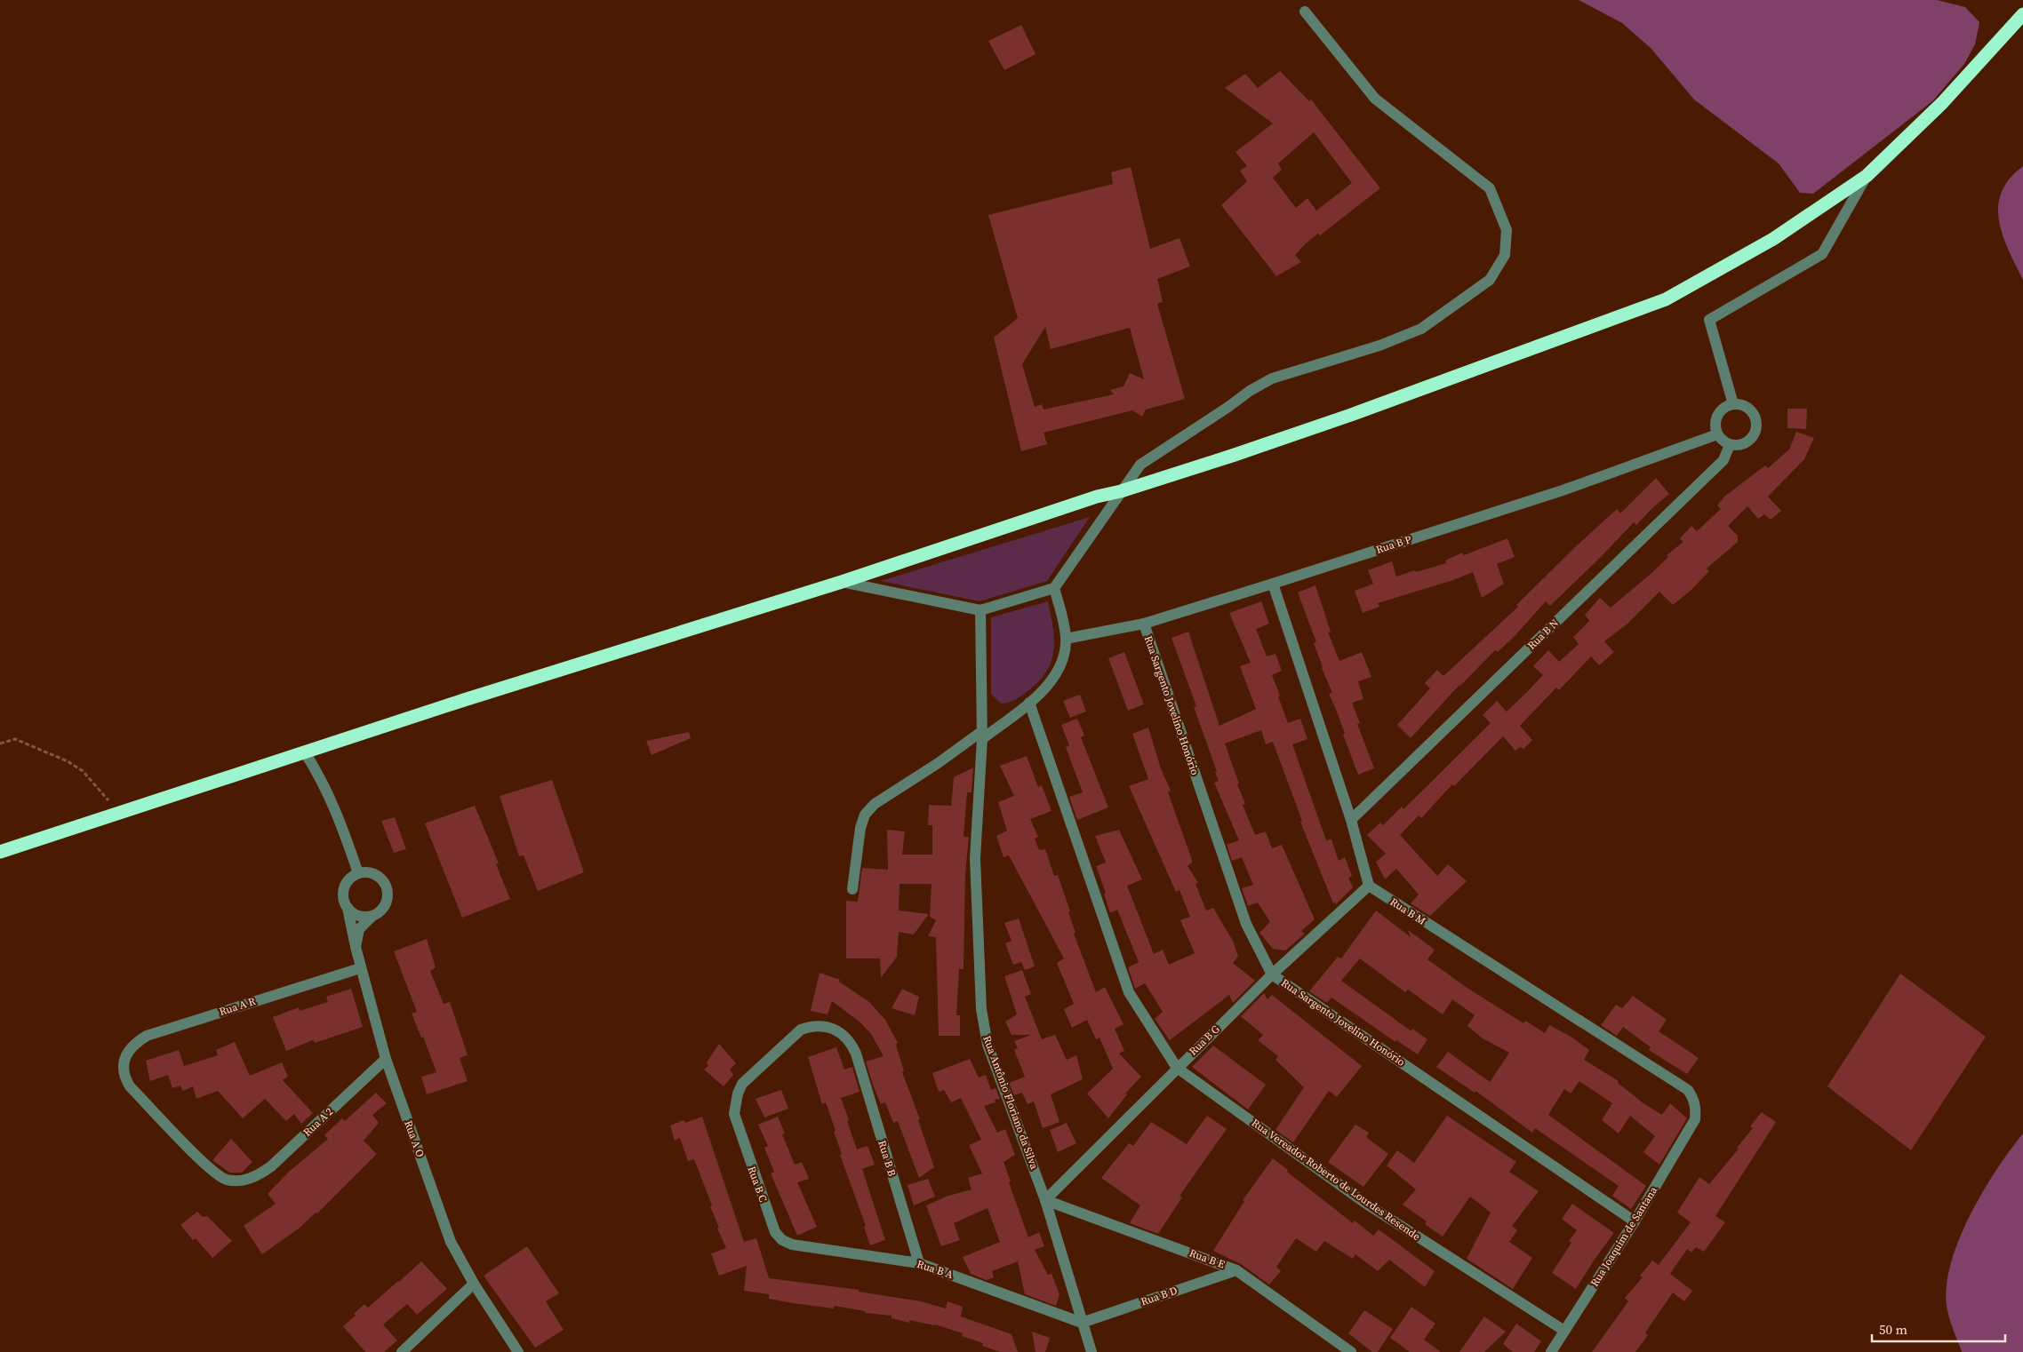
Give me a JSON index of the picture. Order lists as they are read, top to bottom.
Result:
{
  "streets": {
    "street": [
      "Rua B P",
      "Rua B N",
      "Rua Sargento Jovelino Honório",
      "Rua B M",
      "Rua A R",
      "Rua B G",
      "Rua Antônio Floriano da Silva",
      "Rua A 2",
      "Rua A O",
      "Rua B B",
      "Rua Vereador Roberto de Lourdes Resende",
      "Rua B C",
      "Rua Joaquim de Santana",
      "Rua B E",
      "Rua B A",
      "Rua B D"
    ]
  },
  "crossings": [
    ["Rua B P", "Rua B N"],
    ["Rua B P", "Rua Sargento Jovelino Honório"],
    ["Rua Sargento Jovelino Honório", "Rua B G"],
    ["Rua Sargento Jovelino Honório", "Rua Joaquim de Santana"],
    ["Rua B M", "Rua B G"],
    ["Rua B M", "Rua Joaquim de Santana"],
    ["Rua A R", "Rua A 2"],
    ["Rua A R", "Rua A O"],
    ["Rua B G", "Rua Antônio Floriano da Silva"],
    ["Rua B G", "Rua Vereador Roberto de Lourdes Resende"],
    ["Rua B G", "Rua B E"],
    ["Rua Antônio Floriano da Silva", "Rua B E"],
    ["Rua Antônio Floriano da Silva", "Rua B A"],
    ["Rua Antônio Floriano da Silva", "Rua B D"],
    ["Rua A 2", "Rua A O"],
    ["Rua B B", "Rua B C"],
    ["Rua B B", "Rua B A"],
    ["Rua Vereador Roberto de Lourdes Resende", "Rua Joaquim de Santana"],
    ["Rua B C", "Rua B A"],
    ["Rua B E", "Rua B D"],
    ["Rua B A", "Rua B D"]
  ],
  "scale_bar": "50 m"
}
